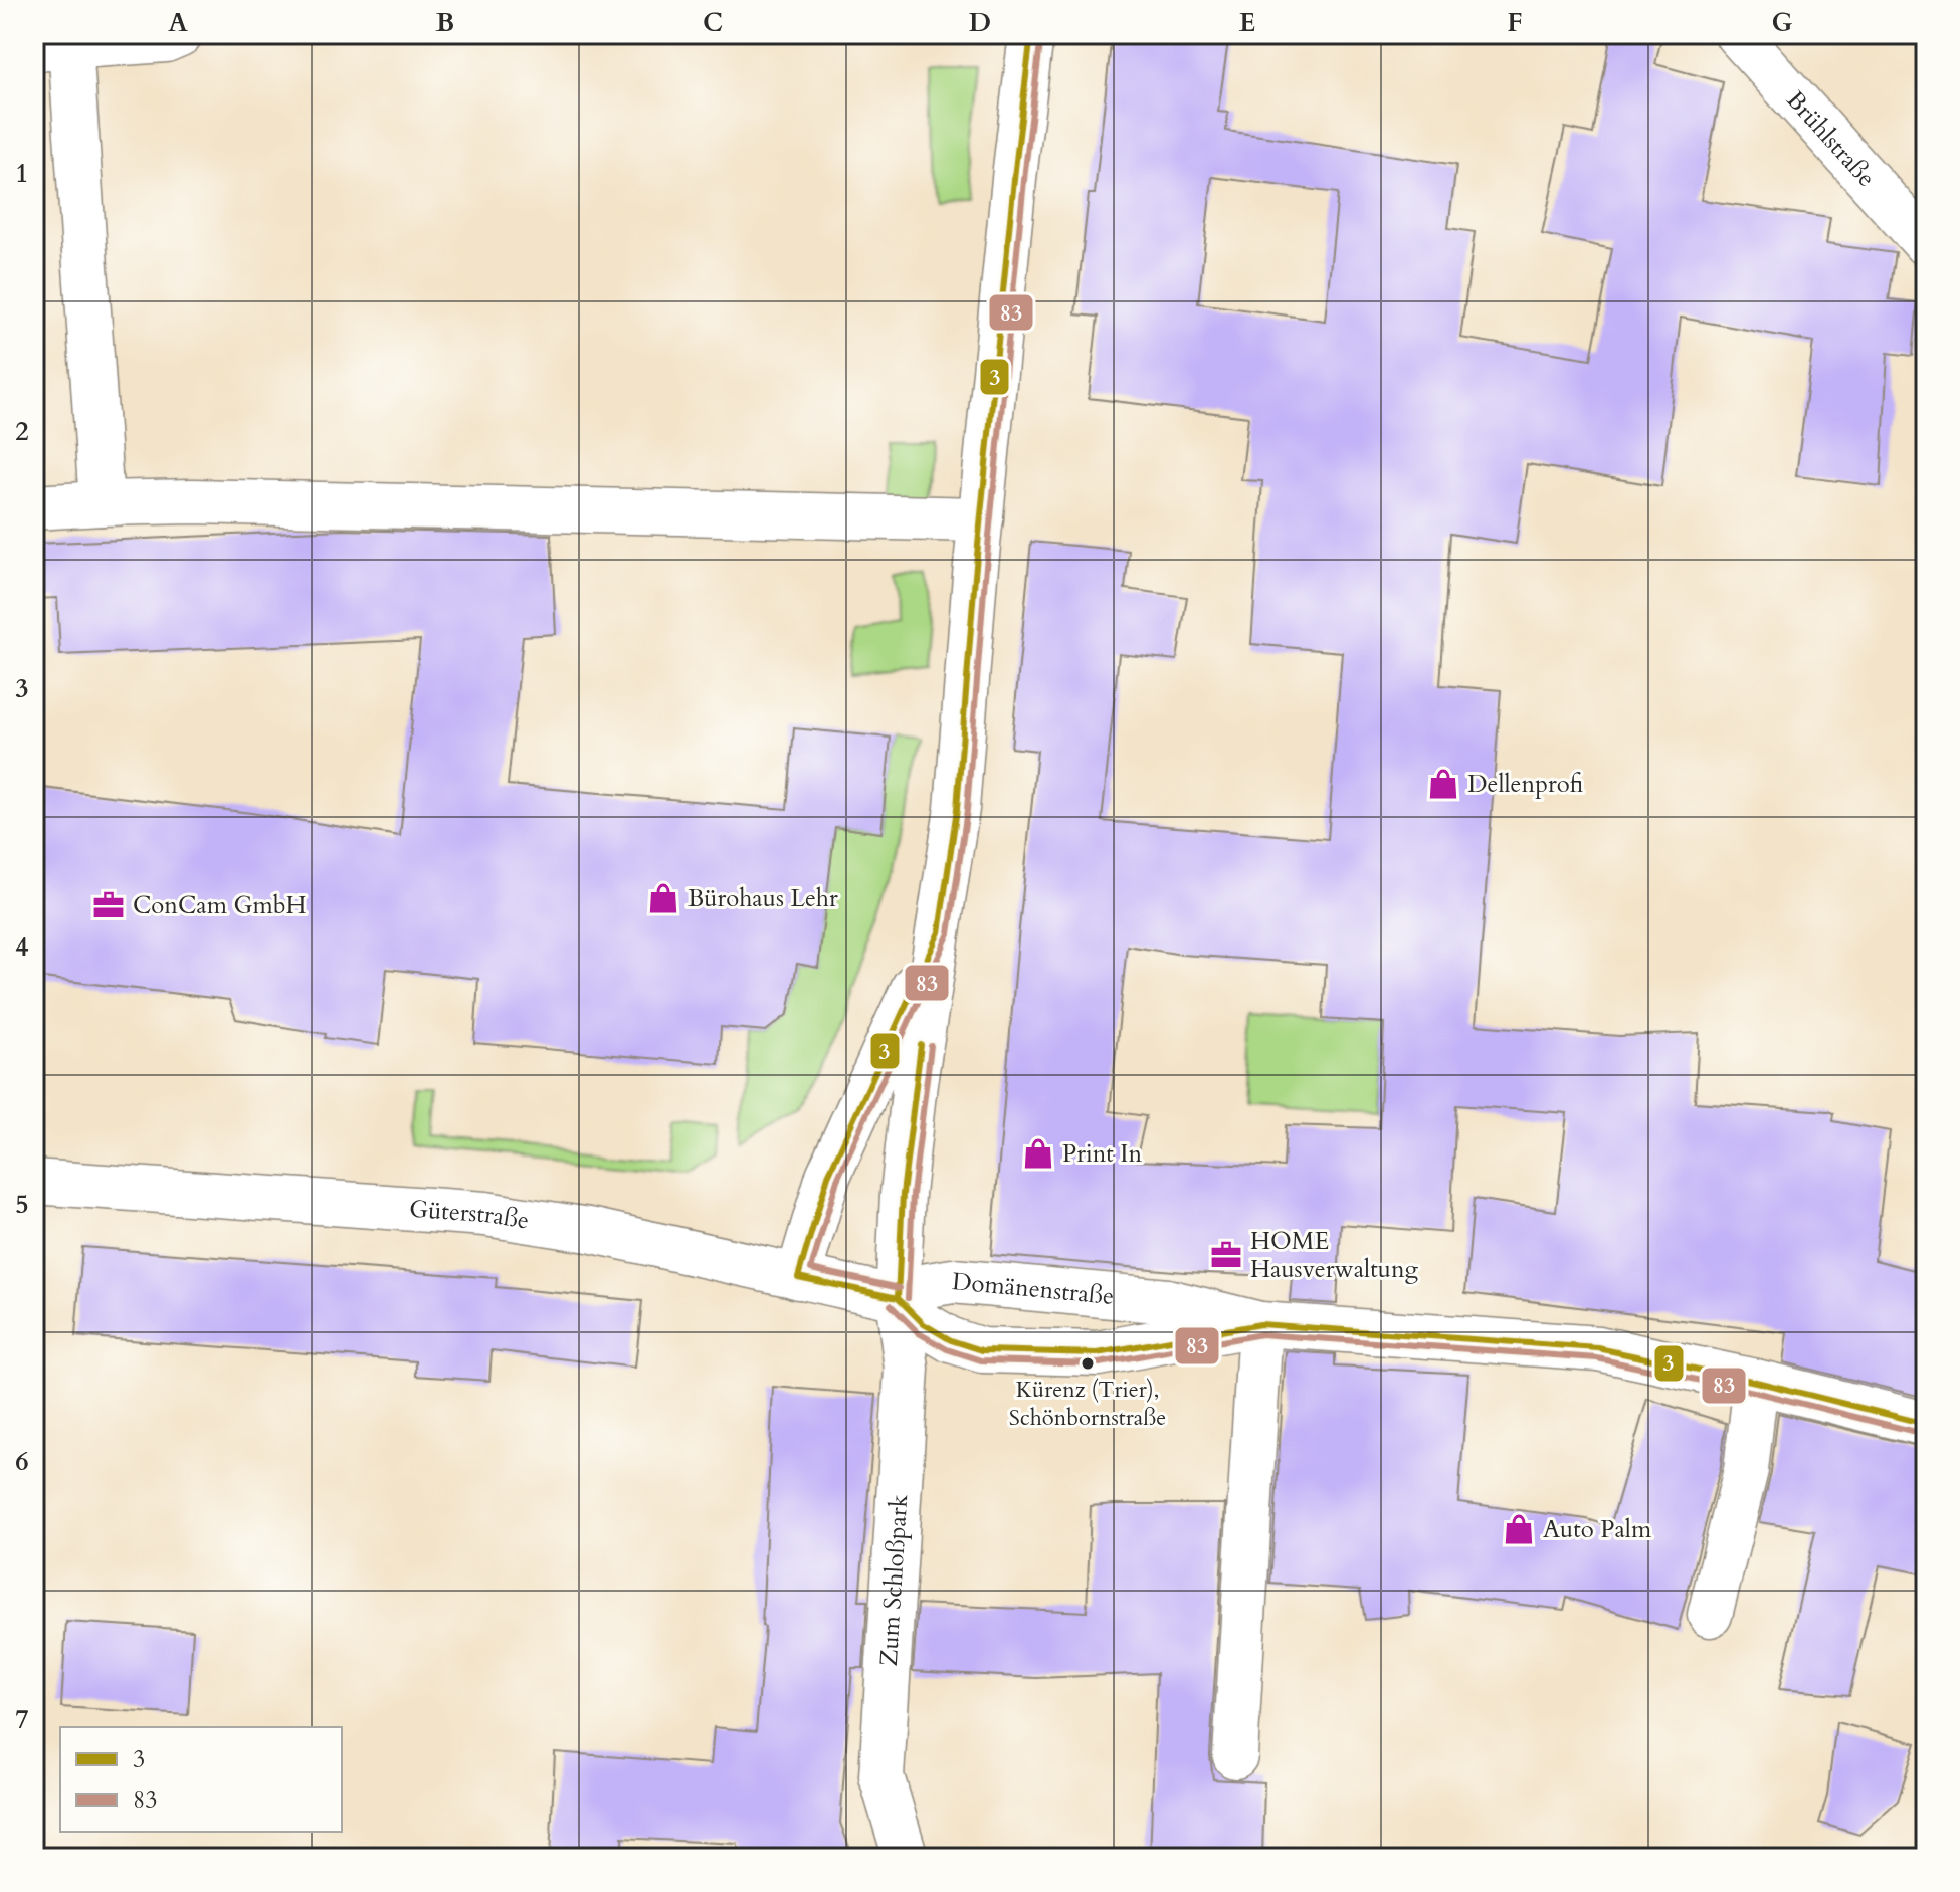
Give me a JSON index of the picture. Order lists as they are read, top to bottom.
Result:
{
  "streets": {
    "street": [
      "Brühlstraße",
      "Güterstraße",
      "Domänenstraße",
      "Zum Schloßpark"
    ]
  },
  "crossings": [
    ["Güterstraße", "Domänenstraße"],
    ["Güterstraße", "Zum Schloßpark"],
    ["Domänenstraße", "Zum Schloßpark"]
  ],
  "places": {
    "shop": [
      "Dellenprofi",
      "Bürohaus Lehr",
      "Print In",
      "Auto Palm"
    ],
    "office": ["ConCam GmbH", "HOME Hausverwaltung"],
    "other": ["Kürenz (Trier), Schönbornstraße"]
  },
  "lines": ["transit line 3", "transit line 83"],
  "legend": ["3", "83"],
  "grid": {
    "columns": [
      "A",
      "B",
      "C",
      "D",
      "E",
      "F",
      "G"
    ],
    "rows": [
      "1",
      "2",
      "3",
      "4",
      "5",
      "6",
      "7"
    ]
  }
}
